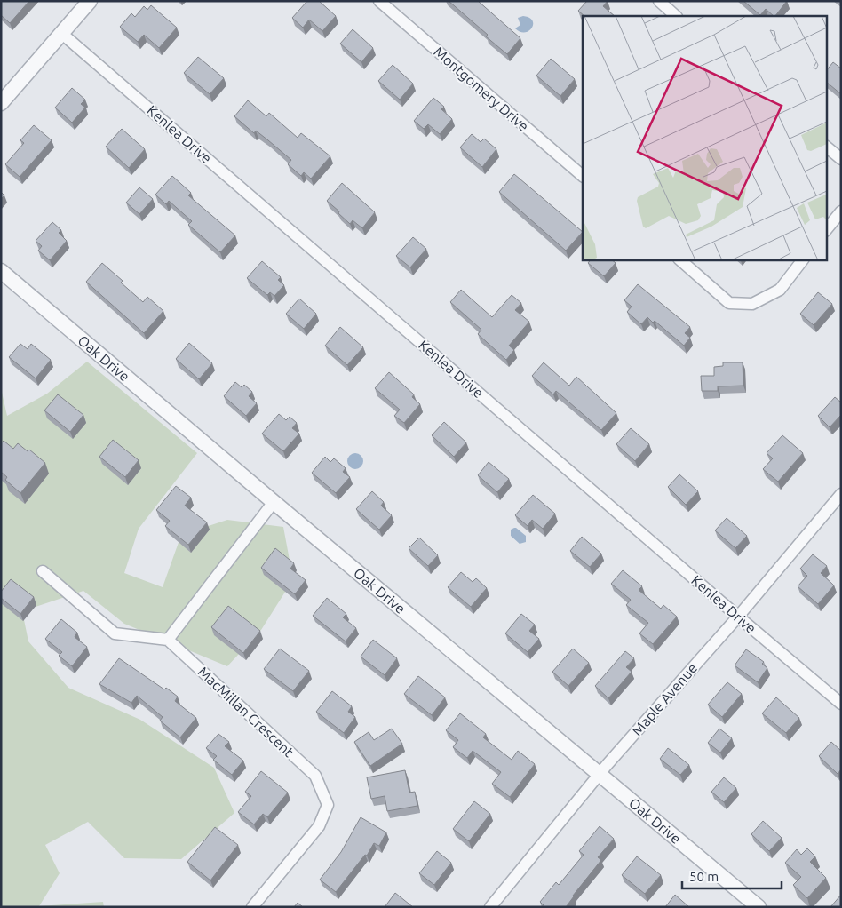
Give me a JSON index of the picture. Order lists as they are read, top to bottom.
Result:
{
  "streets": {
    "street": [
      "Montgomery Drive",
      "Kenlea Drive",
      "Oak Drive",
      "Maple Avenue",
      "MacMillan Crescent"
    ]
  },
  "crossings": [
    ["Kenlea Drive", "Maple Avenue"],
    ["Oak Drive", "Maple Avenue"]
  ],
  "scale_bar": "50 m"
}
